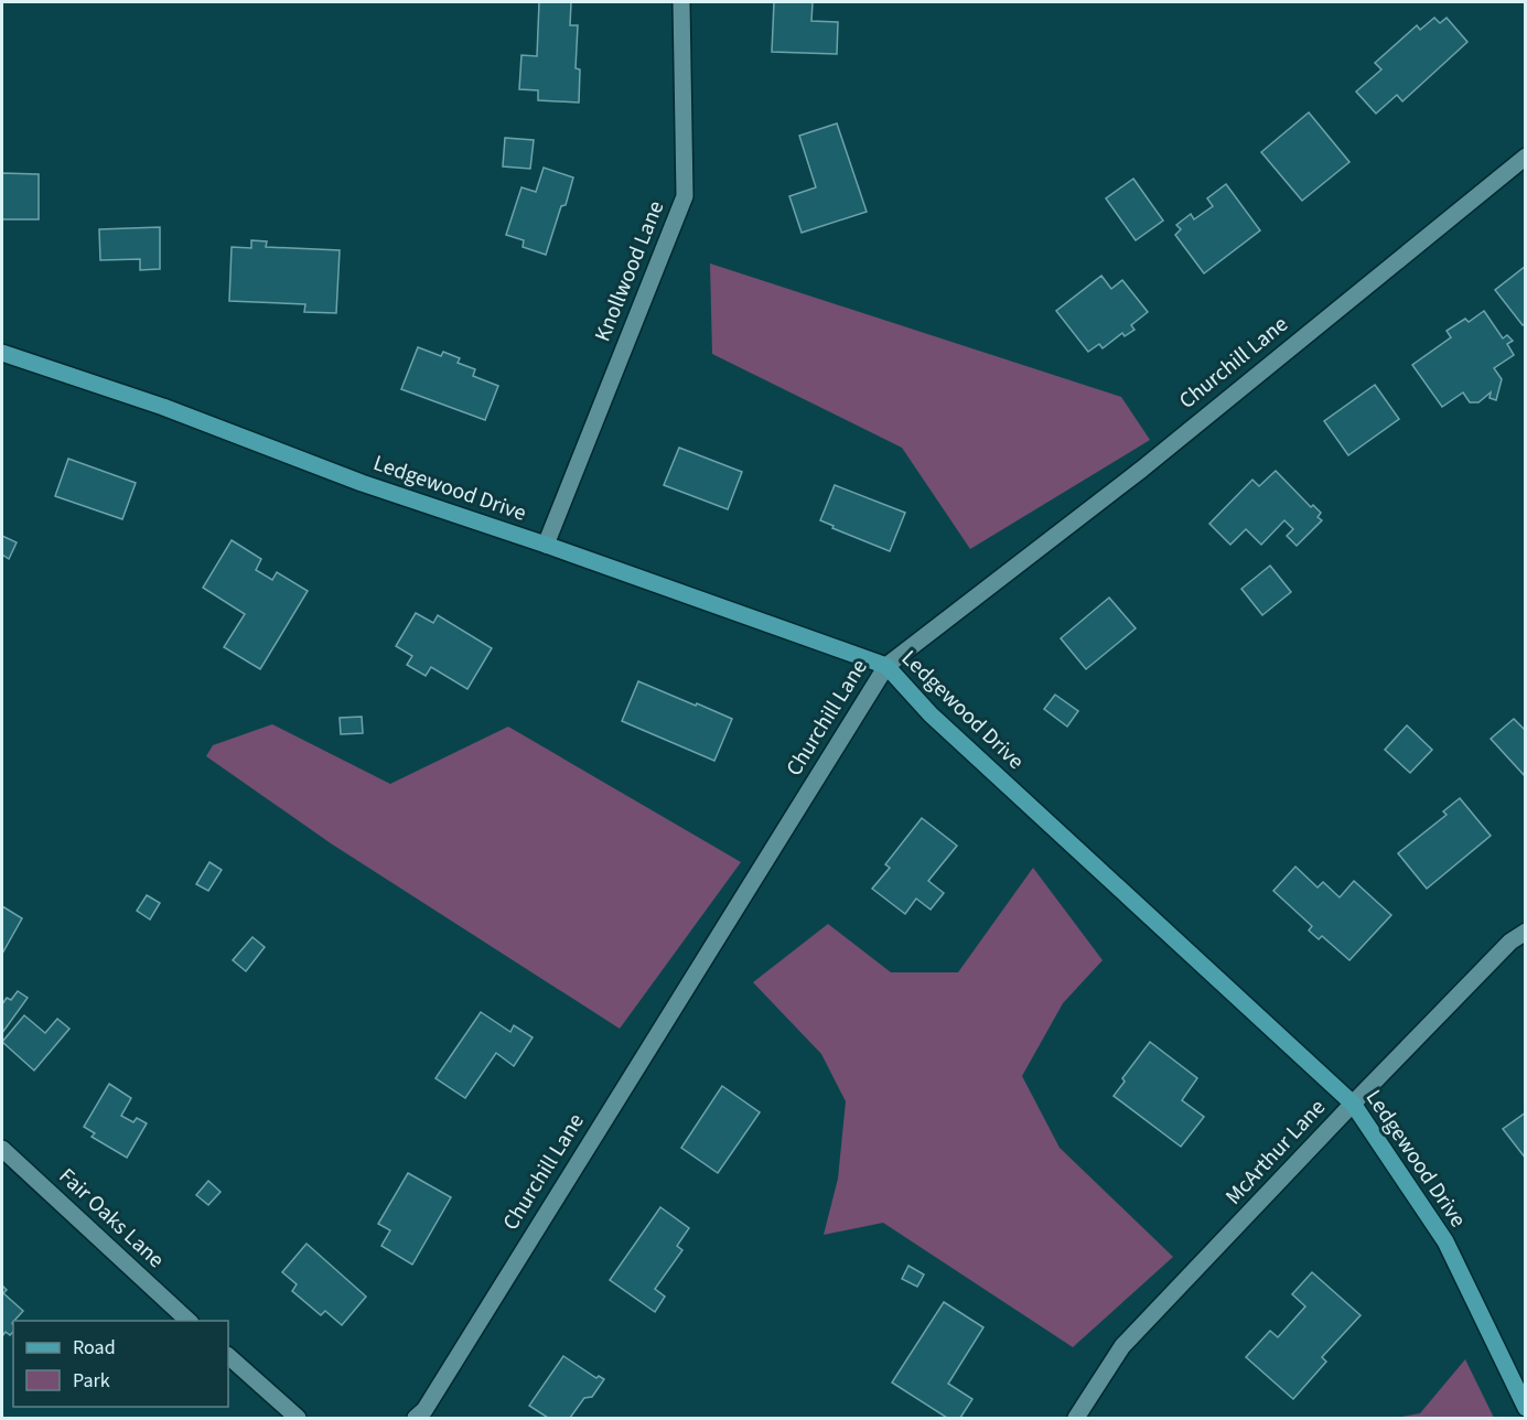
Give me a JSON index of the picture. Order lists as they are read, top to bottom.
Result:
{
  "streets": {
    "street": [
      "Knollwood Lane",
      "Churchill Lane",
      "Ledgewood Drive",
      "McArthur Lane",
      "Fair Oaks Lane"
    ]
  },
  "crossings": [
    ["Knollwood Lane", "Ledgewood Drive"],
    ["Churchill Lane", "Ledgewood Drive"],
    ["Ledgewood Drive", "McArthur Lane"]
  ],
  "legend": ["Road", "Park"]
}
